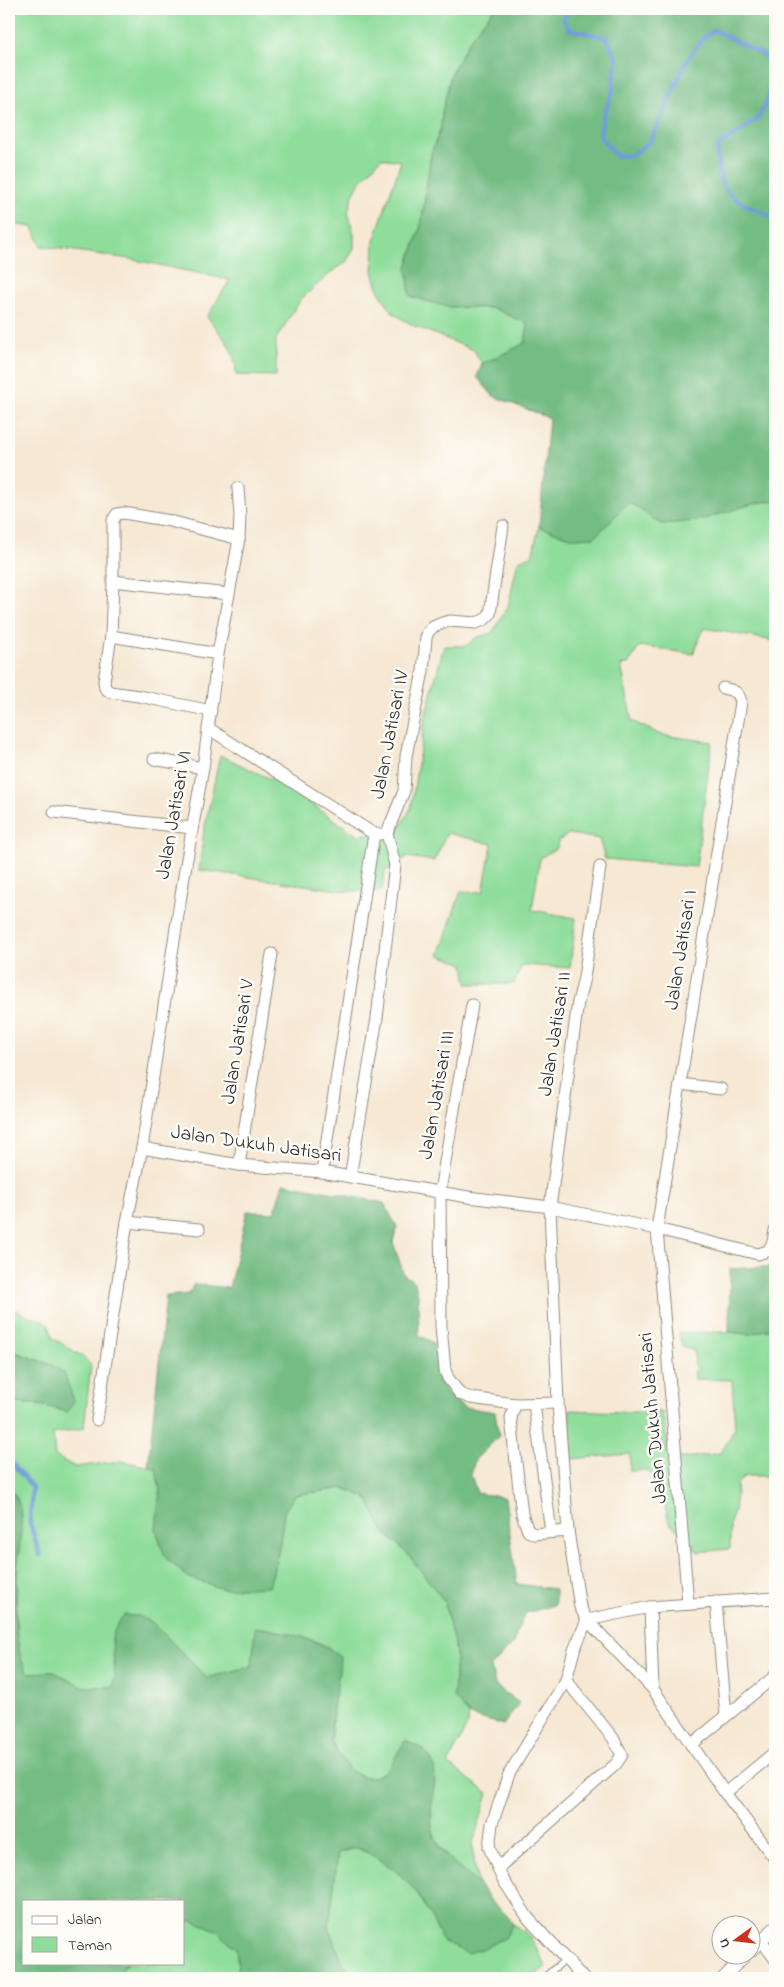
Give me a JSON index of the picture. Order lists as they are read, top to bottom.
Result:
{
  "streets": {
    "street": [
      "Jalan Jatisari IV",
      "Jalan Jatisari VI",
      "Jalan Jatisari I",
      "Jalan Jatisari II",
      "Jalan Jatisari V",
      "Jalan Jatisari III",
      "Jalan Dukuh Jatisari"
    ]
  },
  "crossings": [
    ["Jalan Jatisari VI", "Jalan Dukuh Jatisari"],
    ["Jalan Jatisari I", "Jalan Dukuh Jatisari"],
    ["Jalan Jatisari II", "Jalan Dukuh Jatisari"],
    ["Jalan Jatisari V", "Jalan Dukuh Jatisari"],
    ["Jalan Jatisari III", "Jalan Dukuh Jatisari"]
  ],
  "legend": ["Jalan", "Taman"],
  "north": "left"
}
